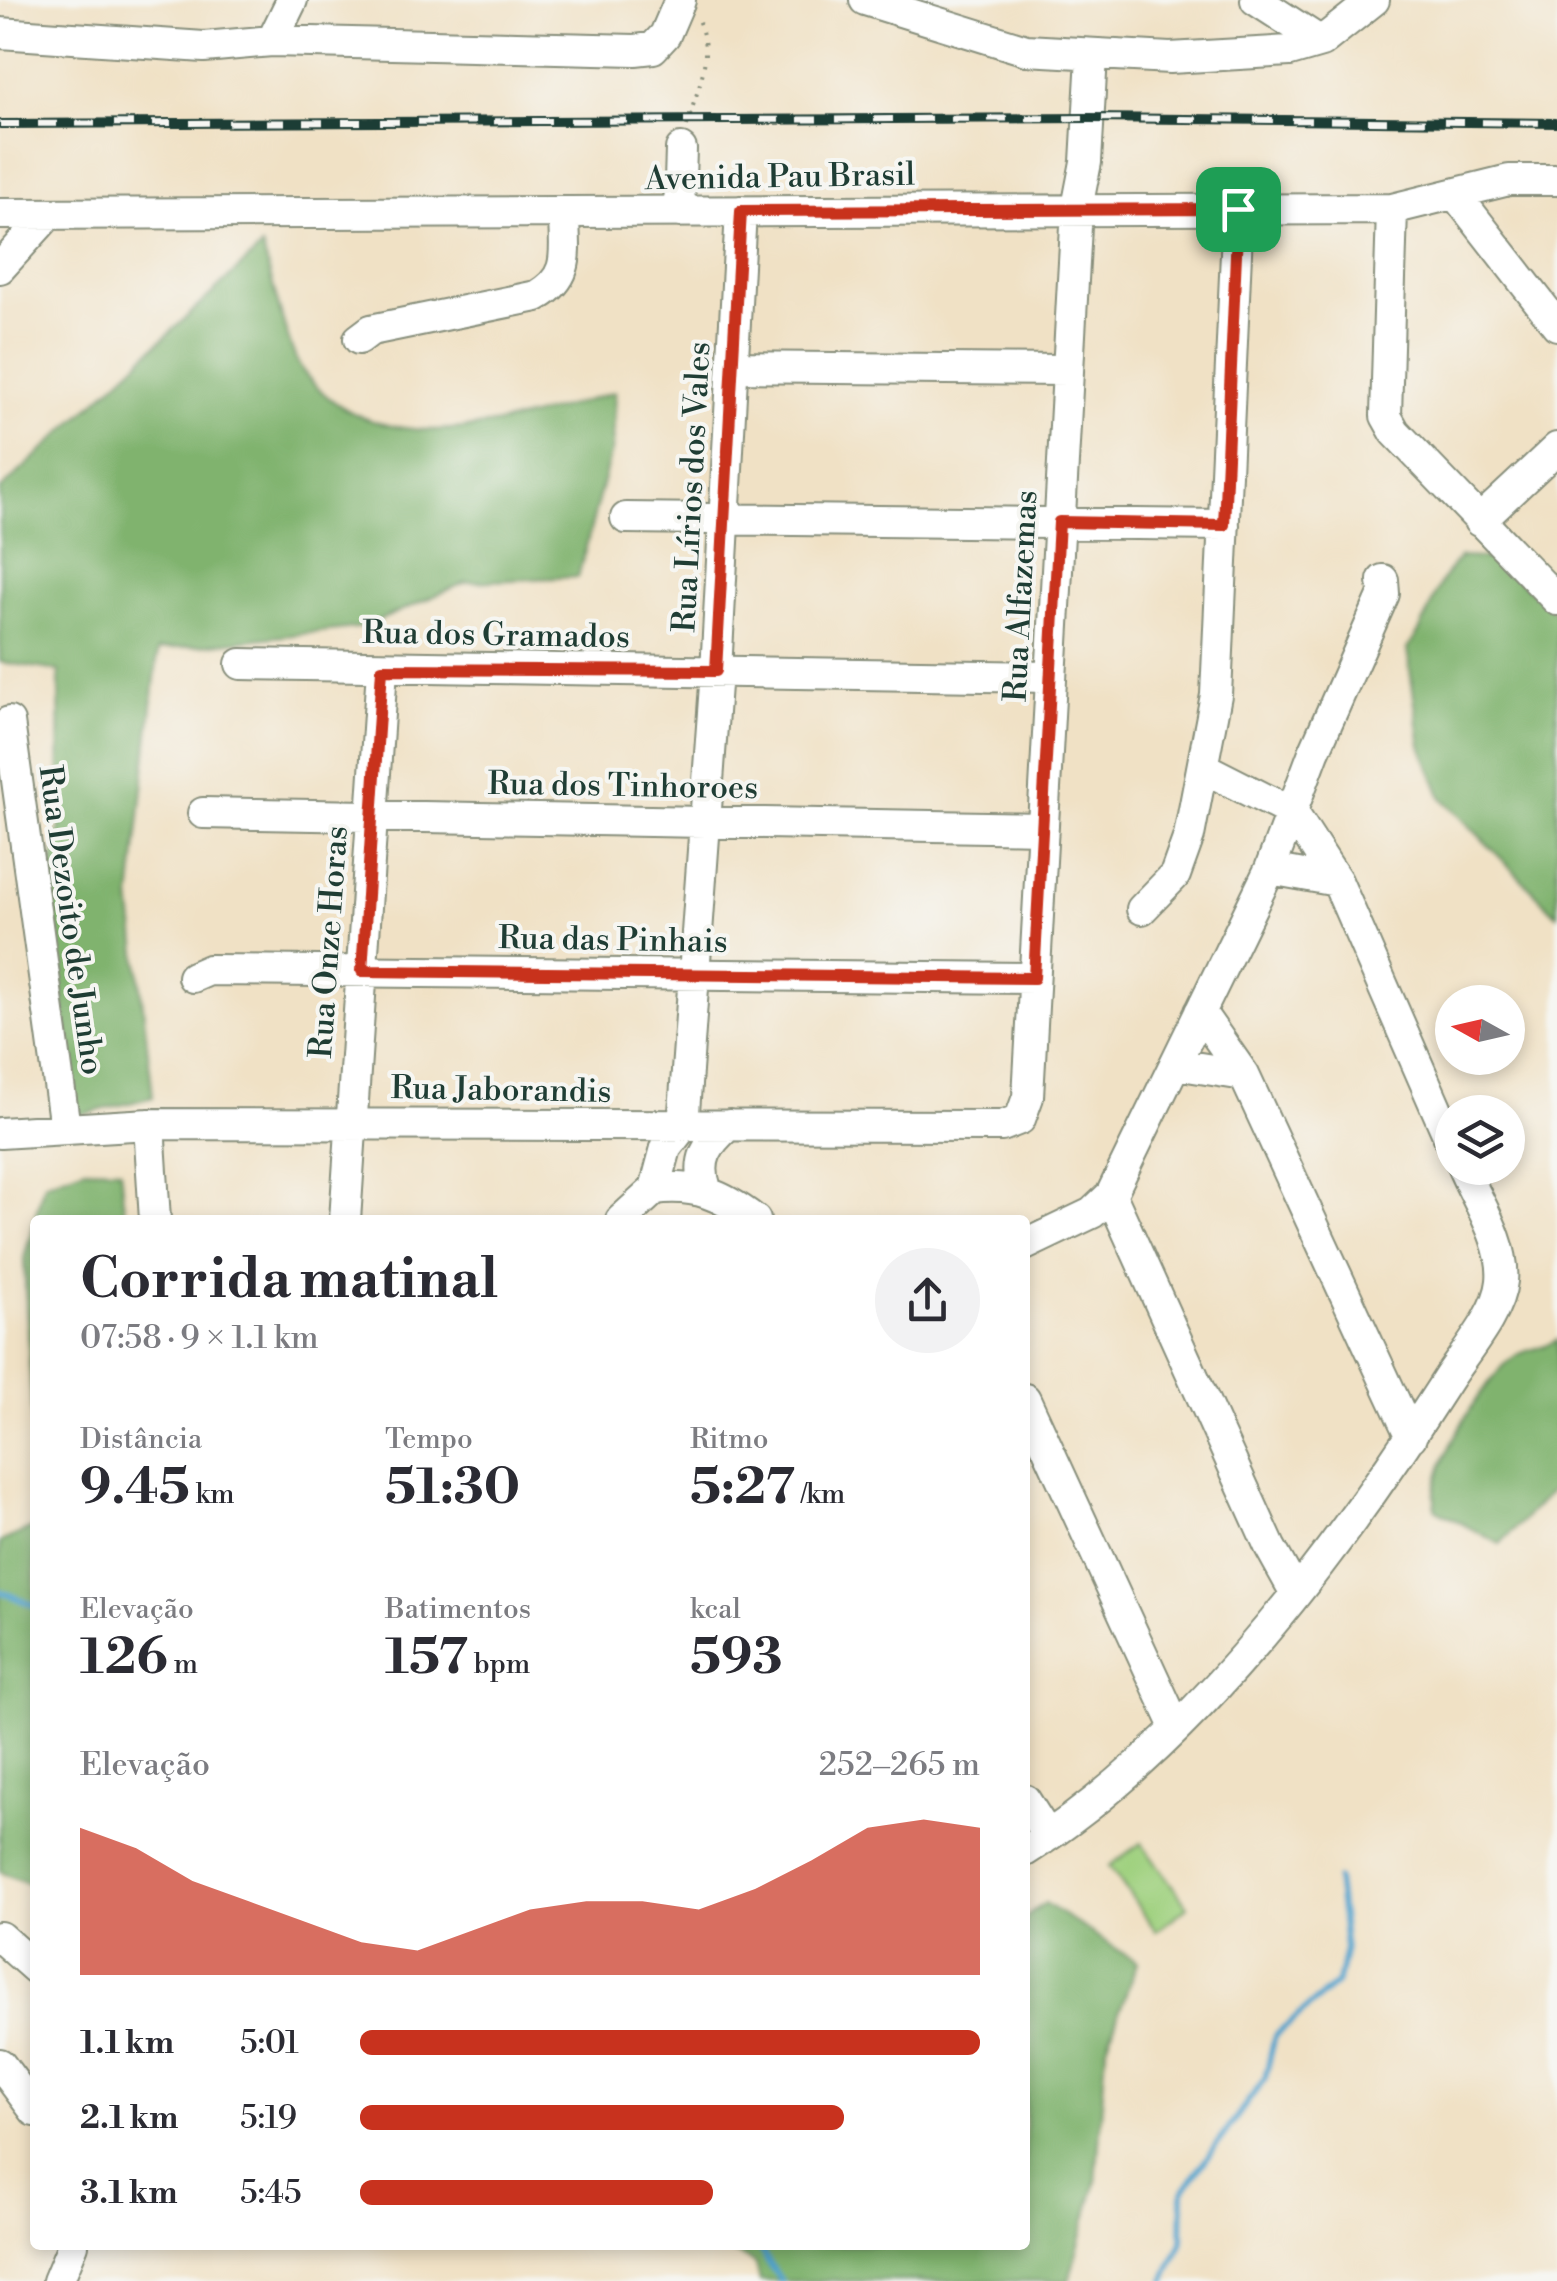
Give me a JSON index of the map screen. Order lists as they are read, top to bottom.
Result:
{
  "streets": {
    "street": [
      "Avenida Pau Brasil",
      "Rua Lírios dos Vales",
      "Rua Alfazemas",
      "Rua dos Gramados",
      "Rua dos Tinhoroes",
      "Rua Dezoito de Junho",
      "Rua das Pinhais",
      "Rua Onze Horas",
      "Rua Jaborandis"
    ]
  },
  "crossings": [
    ["Avenida Pau Brasil", "Rua Lírios dos Vales"],
    ["Avenida Pau Brasil", "Rua Alfazemas"],
    ["Rua Lírios dos Vales", "Rua dos Gramados"],
    ["Rua Lírios dos Vales", "Rua dos Tinhoroes"],
    ["Rua Lírios dos Vales", "Rua das Pinhais"],
    ["Rua Lírios dos Vales", "Rua Jaborandis"],
    ["Rua Alfazemas", "Rua dos Gramados"],
    ["Rua Alfazemas", "Rua dos Tinhoroes"],
    ["Rua Alfazemas", "Rua das Pinhais"],
    ["Rua Alfazemas", "Rua Jaborandis"],
    ["Rua dos Gramados", "Rua Onze Horas"],
    ["Rua dos Tinhoroes", "Rua Onze Horas"],
    ["Rua Dezoito de Junho", "Rua Jaborandis"],
    ["Rua das Pinhais", "Rua Onze Horas"],
    ["Rua Onze Horas", "Rua Jaborandis"]
  ],
  "north": "left",
  "page": {
    "heading": ["Corrida matinal", "07:58 · 9 × 1.1 km"],
    "stats": [
      ["Distância", "9.45 km"],
      ["Tempo", "51:30"],
      ["Ritmo", "5:27 /km"],
      ["Elevação", "126 m"],
      ["Batimentos", "157 bpm"],
      ["kcal", "593"]
    ],
    "chart": ["Elevação", "252–265 m"],
    "list": [
      {
        "name": "1.1 km",
        "note": "5:01"
      },
      {
        "name": "2.1 km",
        "note": "5:19"
      },
      {
        "name": "3.1 km",
        "note": "5:45"
      }
    ]
  }
}
